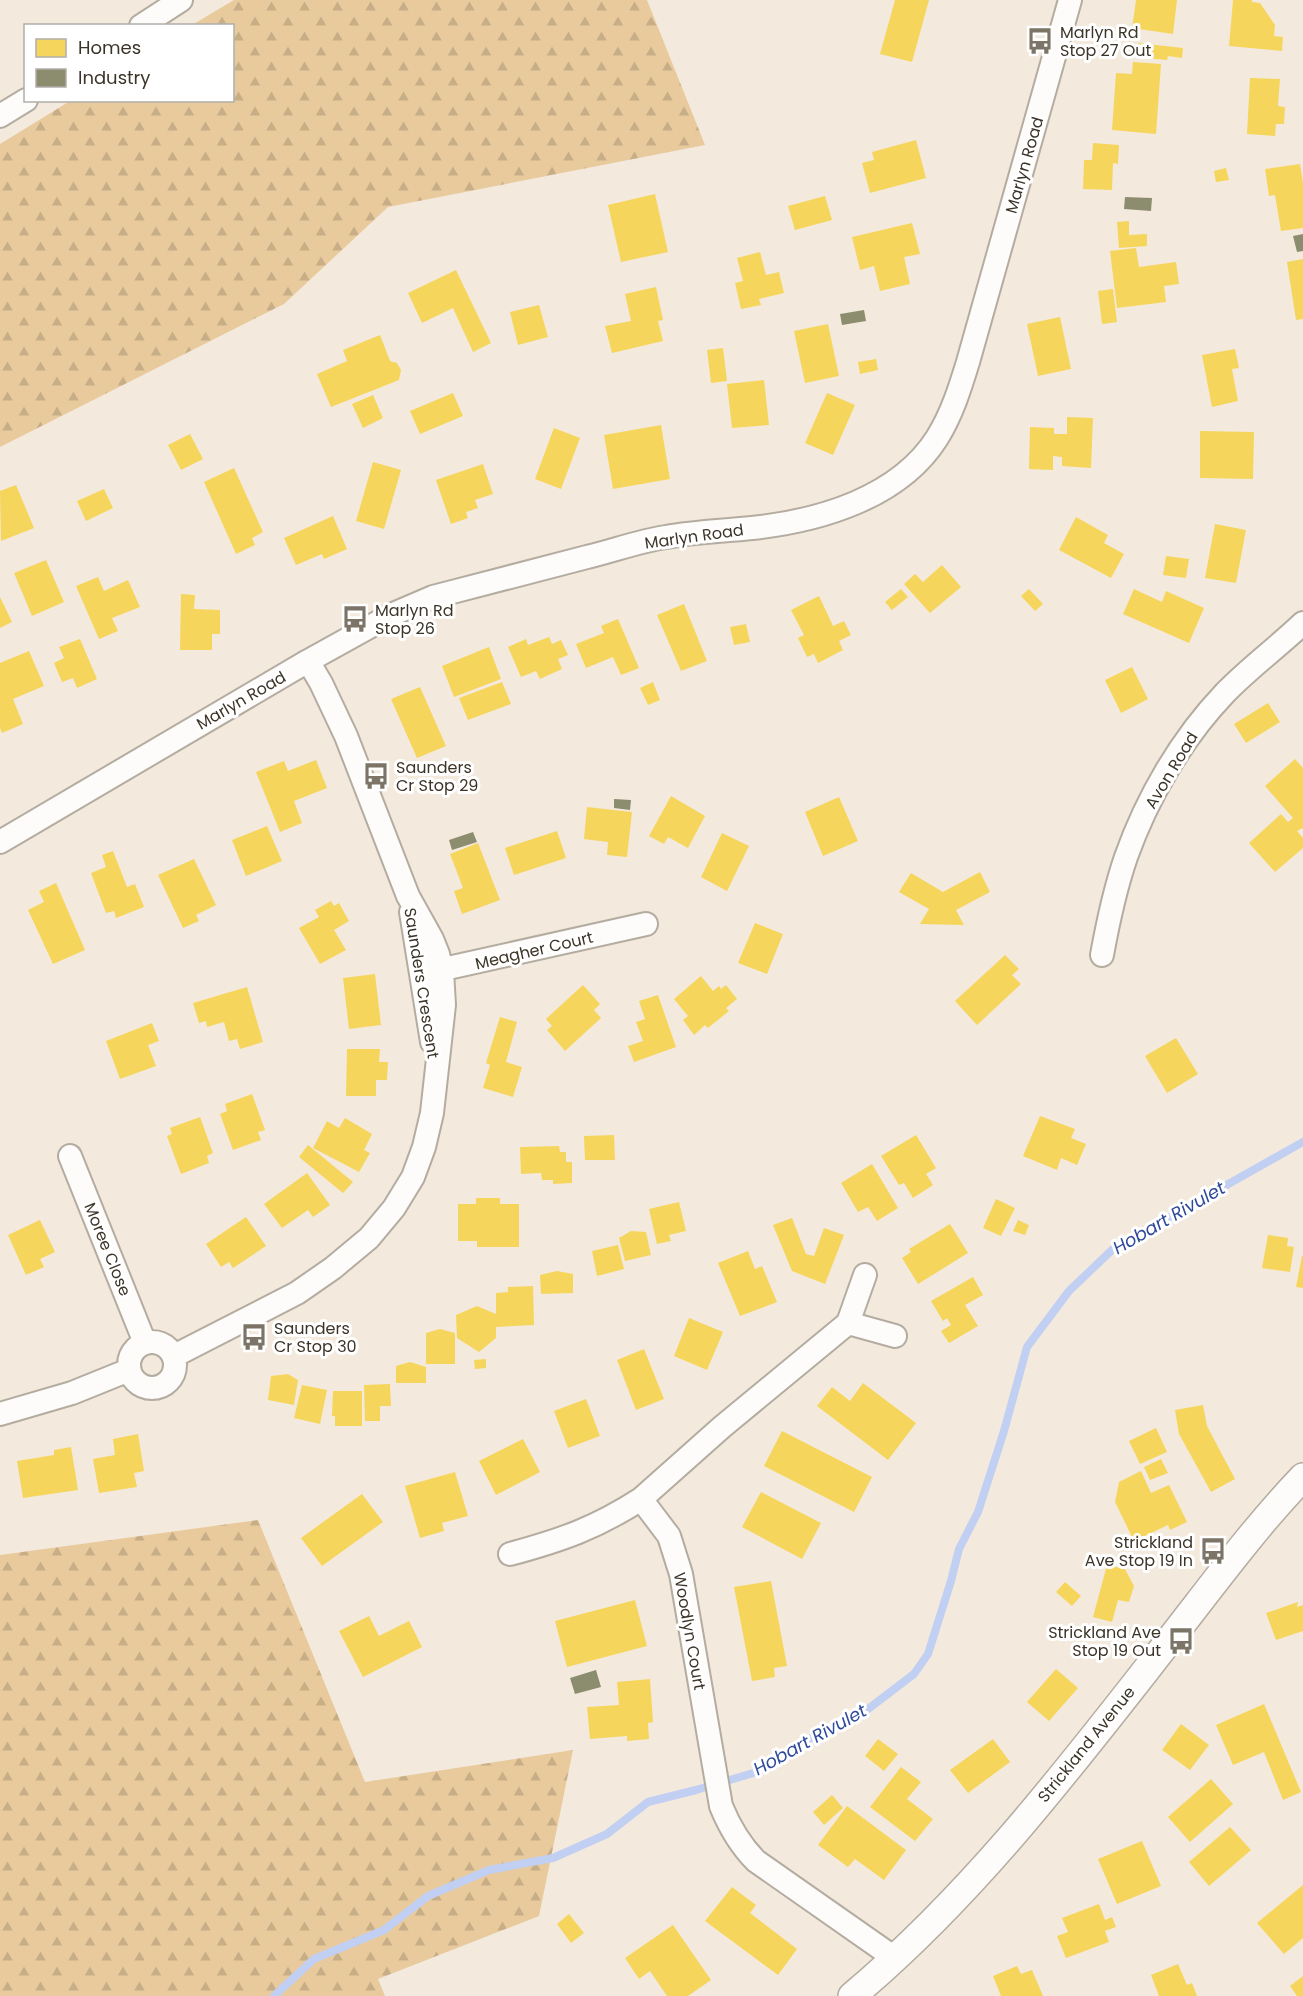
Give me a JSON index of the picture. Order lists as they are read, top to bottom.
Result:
{
  "streets": {
    "street": [
      "Marlyn Road",
      "Avon Road",
      "Meagher Court",
      "Saunders Crescent",
      "Moree Close",
      "Woodlyn Court",
      "Strickland Avenue"
    ]
  },
  "crossings": [
    ["Marlyn Road", "Saunders Crescent"],
    ["Meagher Court", "Saunders Crescent"],
    ["Saunders Crescent", "Moree Close"],
    ["Woodlyn Court", "Strickland Avenue"]
  ],
  "water": ["Hobart Rivulet"],
  "places": {
    "bus stop": [
      "Marlyn Rd Stop 27 Out",
      "Marlyn Rd Stop 26",
      "Saunders Cr Stop 29",
      "Saunders Cr Stop 30",
      "Strickland Ave Stop 19 In",
      "Strickland Ave Stop 19 Out"
    ]
  },
  "legend": ["Homes", "Industry"]
}
